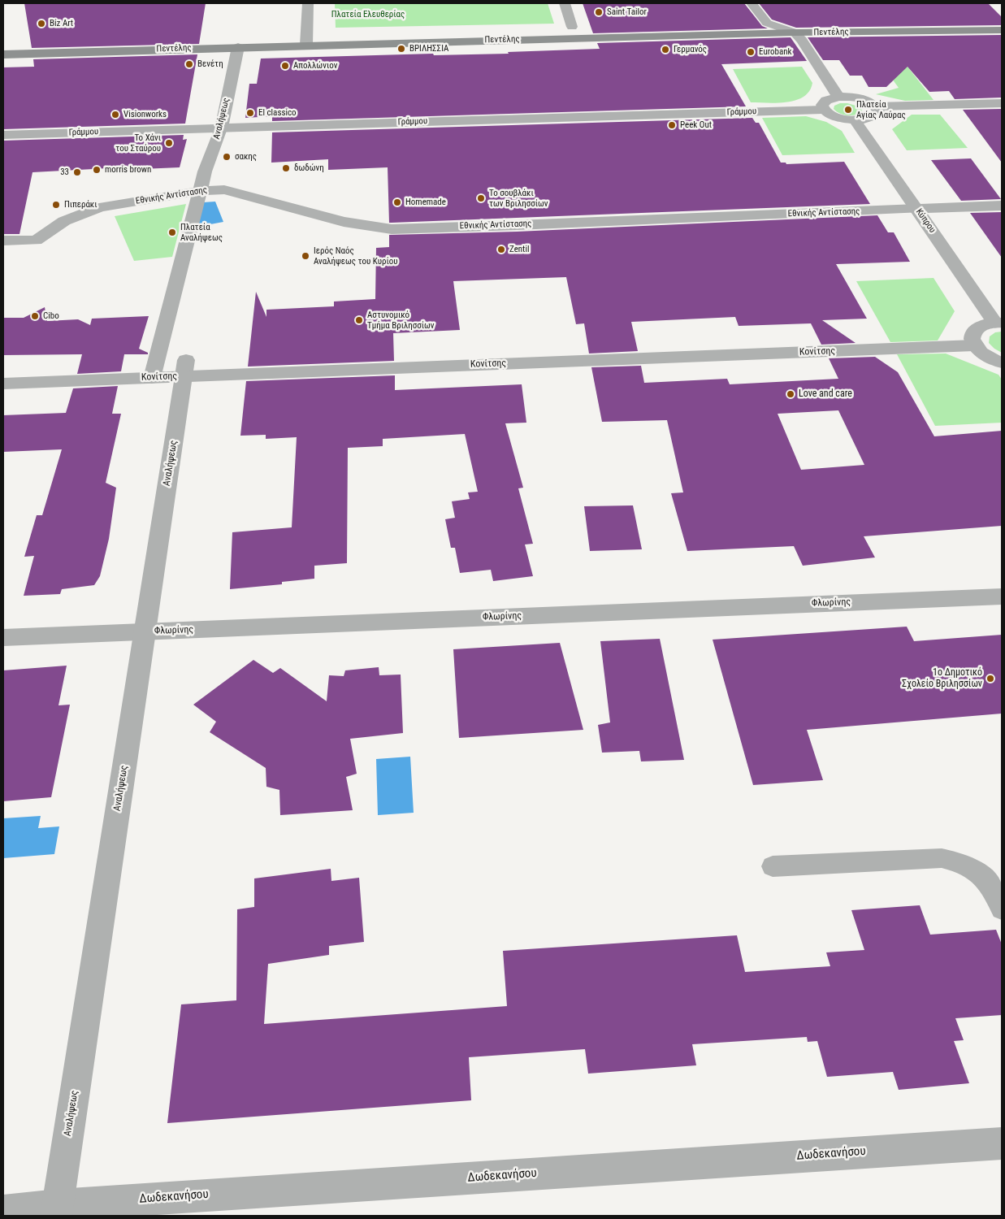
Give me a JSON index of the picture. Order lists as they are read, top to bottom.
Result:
{
  "streets": {
    "main road": ["Πεντέλης"],
    "street": [
      "Γράμμου",
      "Αναλήψεως",
      "Εθνικής Αντίστασης",
      "Κύπρου",
      "Κονίτσης",
      "Φλωρίνης",
      "Δωδεκανήσου"
    ]
  },
  "crossings": [
    ["Πεντέλης", "Αναλήψεως"],
    ["Γράμμου", "Αναλήψεως"],
    ["Αναλήψεως", "Εθνικής Αντίστασης"],
    ["Αναλήψεως", "Κονίτσης"],
    ["Αναλήψεως", "Φλωρίνης"],
    ["Αναλήψεως", "Δωδεκανήσου"],
    ["Εθνικής Αντίστασης", "Κύπρου"]
  ],
  "parks": ["Πλατεία Ελευθερίας"],
  "places": [
    "Saint Tailor",
    "Biz Art",
    "ΒΡΙΛΗΣΣΙΑ",
    "Γερμανός",
    "Eurobank",
    "Βενέτη",
    "Απολλώνιον",
    "Πλατεία Αγίας Λαύρας",
    "El classico",
    "Visionworks",
    "Peek Out",
    "Το Χάνι του Σταύρου",
    "σακης",
    "δωδώνη",
    "morris brown",
    "33",
    "Το σουβλάκι των Βριλησσίων",
    "Homemade",
    "Πιπεράκι",
    "Πλατεία Αναλήψεως",
    "Zentil",
    "Ιερός Ναός Αναλήψεως του Κυρίου",
    "Cibo",
    "Αστυνομικό Τμήμα Βριλησσίων",
    "Love and care",
    "1ο Δημοτικό Σχολείο Βριλησσίων"
  ]
}
